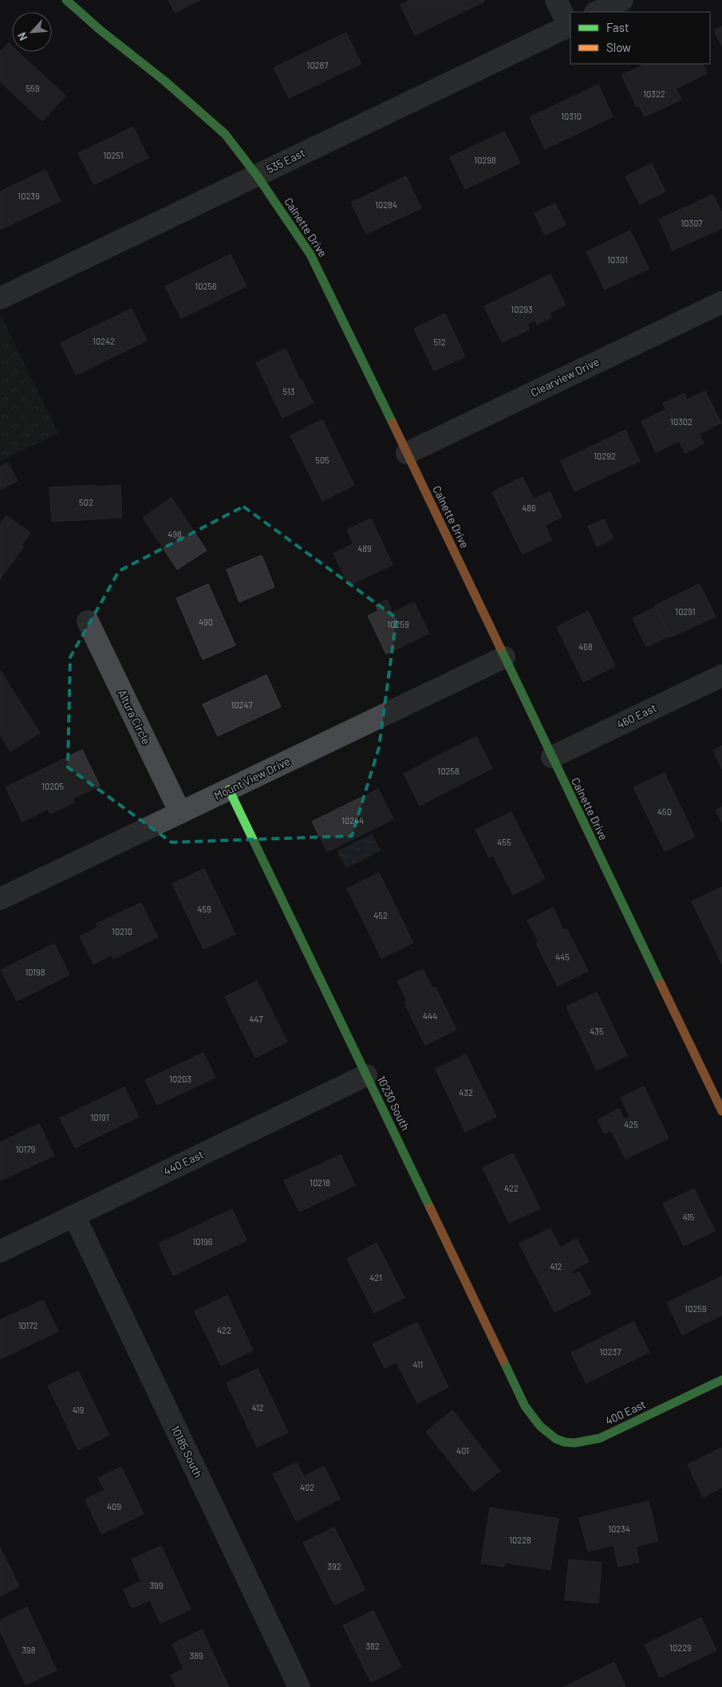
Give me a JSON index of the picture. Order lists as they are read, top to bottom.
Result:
{
  "streets": {
    "street": [
      "535 East",
      "Calnette Drive",
      "Clearview Drive",
      "460 East",
      "Altura Circle",
      "Mount View Drive",
      "10230 South",
      "440 East",
      "400 East",
      "10185 South"
    ]
  },
  "crossings": [
    ["535 East", "Calnette Drive"],
    ["Calnette Drive", "Clearview Drive"],
    ["Calnette Drive", "460 East"],
    ["Calnette Drive", "Mount View Drive"],
    ["Altura Circle", "Mount View Drive"],
    ["Mount View Drive", "10230 South"],
    ["10230 South", "440 East"],
    ["10230 South", "400 East"],
    ["440 East", "10185 South"]
  ],
  "house_numbers": [
    "10287",
    "559",
    "10322",
    "10310",
    "10251",
    "10298",
    "10239",
    "10284",
    "10307",
    "10301",
    "10256",
    "10293",
    "10242",
    "512",
    "513",
    "10302",
    "10292",
    "505",
    "502",
    "486",
    "498",
    "489",
    "10291",
    "490",
    "10259",
    "468",
    "10247",
    "10258",
    "10205",
    "450",
    "10244",
    "455",
    "459",
    "452",
    "10210",
    "445",
    "10198",
    "444",
    "447",
    "435",
    "10203",
    "432",
    "10191",
    "425",
    "10179",
    "10218",
    "422",
    "415",
    "10196",
    "412",
    "421",
    "10259",
    "10172",
    "422",
    "10237",
    "411",
    "412",
    "419",
    "401",
    "402",
    "409",
    "10234",
    "10228",
    "392",
    "399",
    "382",
    "10229",
    "398",
    "389"
  ],
  "legend": ["Fast", "Slow"],
  "north": "bottom left"
}
